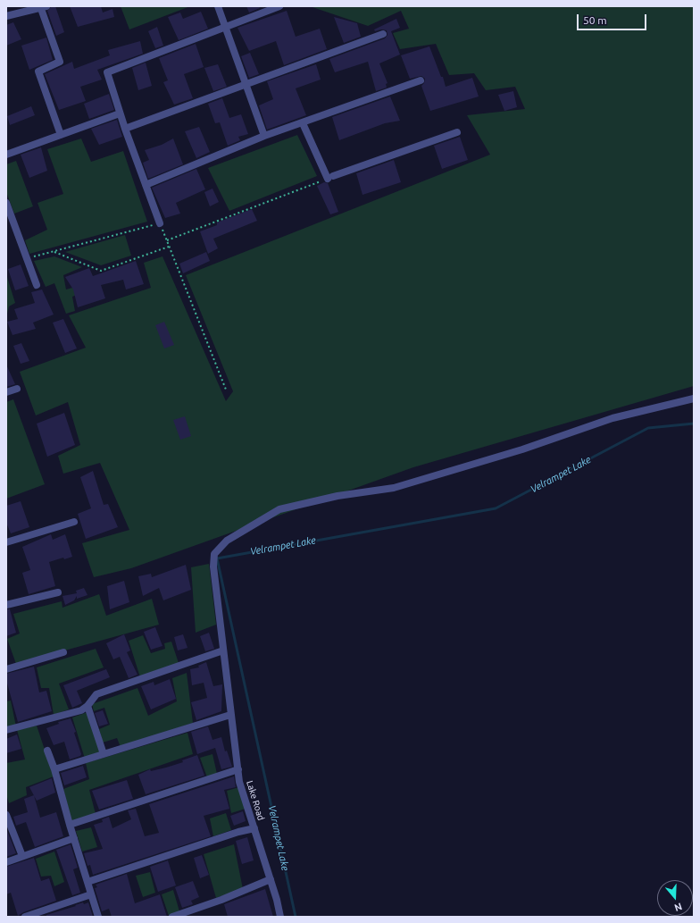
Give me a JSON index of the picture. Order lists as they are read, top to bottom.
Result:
{
  "streets": {
    "street": ["Lake Road"]
  },
  "water": ["Velrampet Lake"],
  "scale_bar": "50 m",
  "north": "bottom"
}
